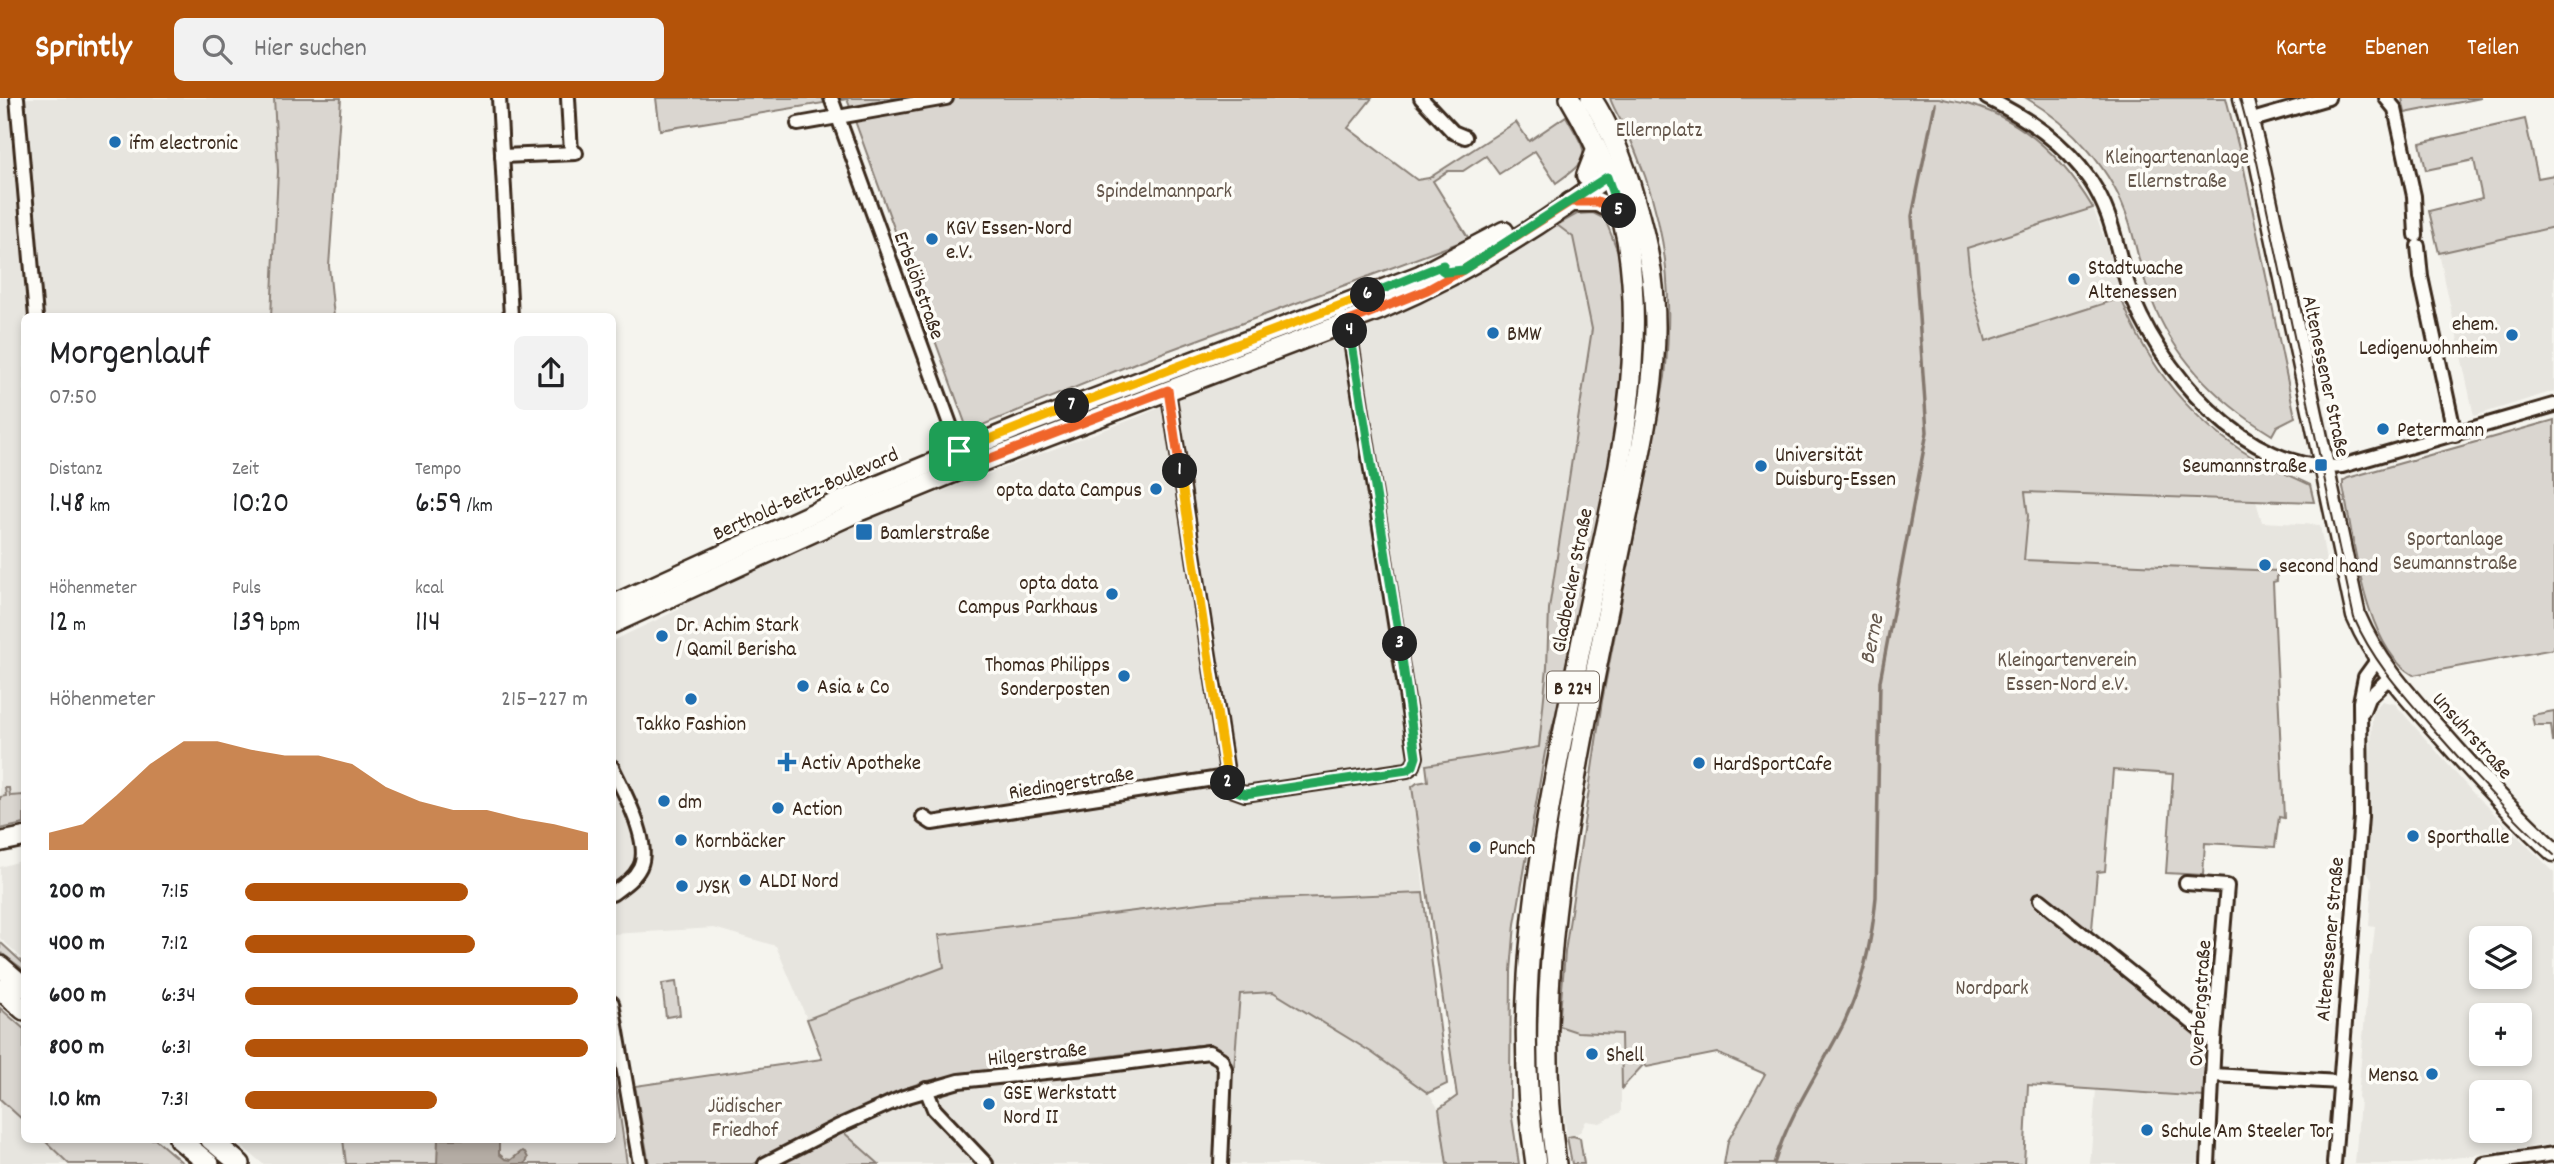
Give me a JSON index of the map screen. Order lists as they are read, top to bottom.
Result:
{
  "streets": {
    "main road": [
      "Altenessener Straße",
      "Berthold-Beitz-Boulevard",
      "Gladbecker Straße",
      "B 224",
      "Unsuhrstraße"
    ],
    "street": [
      "Erbslöhstraße",
      "Riedingerstraße",
      "Overbergstraße",
      "Hilgerstraße"
    ]
  },
  "crossings": [
    ["Erbslöhstraße", "Berthold-Beitz-Boulevard"],
    ["Altenessener Straße", "Unsuhrstraße"],
    ["Berthold-Beitz-Boulevard", "Gladbecker Straße"]
  ],
  "water": ["Berne"],
  "parks": [
    "Ellernplatz",
    "Kleingartenanlage Ellernstraße",
    "Spindelmannpark",
    "Sportanlage Seumannstraße",
    "Kleingartenverein Essen-Nord e.V.",
    "Nordpark",
    "Jüdischer Friedhof"
  ],
  "places": {
    "other": [
      "ifm electronic",
      "KGV Essen-Nord e.V.",
      "Stadtwache Altenessen",
      "BMW",
      "ehem. Ledigenwohnheim",
      "Petermann",
      "Universität Duisburg-Essen",
      "opta data Campus",
      "second hand",
      "opta data Campus Parkhaus",
      "Dr. Achim Stark / Qamil Berisha",
      "Thomas Philipps Sonderposten",
      "Asia & Co",
      "Takko Fashion",
      "HardSportCafe",
      "dm",
      "Action",
      "Sporthalle",
      "Kornbäcker",
      "Punch",
      "ALDI Nord",
      "JYSK",
      "Shell",
      "Mensa",
      "GSE Werkstatt Nord II",
      "Schule Am Steeler Tor"
    ],
    "transit": ["Seumannstraße", "Bamlerstraße"],
    "health": ["Activ Apotheke"]
  },
  "page": {
    "header": "Sprintly",
    "search": "Hier suchen",
    "nav": ["Karte", "Ebenen", "Teilen"],
    "pins": [
      "5",
      "6",
      "4",
      "7",
      "1",
      "3",
      "2"
    ],
    "heading": ["Morgenlauf", "07:50"],
    "stats": [
      ["Distanz", "1.48 km"],
      ["Zeit", "10:20"],
      ["Tempo", "6:59 /km"],
      ["Höhenmeter", "12 m"],
      ["Puls", "139 bpm"],
      ["kcal", "114"]
    ],
    "chart": ["Höhenmeter", "215–227 m"],
    "list": [
      {
        "name": "200 m",
        "note": "7:15"
      },
      {
        "name": "400 m",
        "note": "7:12"
      },
      {
        "name": "600 m",
        "note": "6:34"
      },
      {
        "name": "800 m",
        "note": "6:31"
      },
      {
        "name": "1.0 km",
        "note": "7:31"
      }
    ],
    "map_buttons": ["+", "−"]
  }
}
